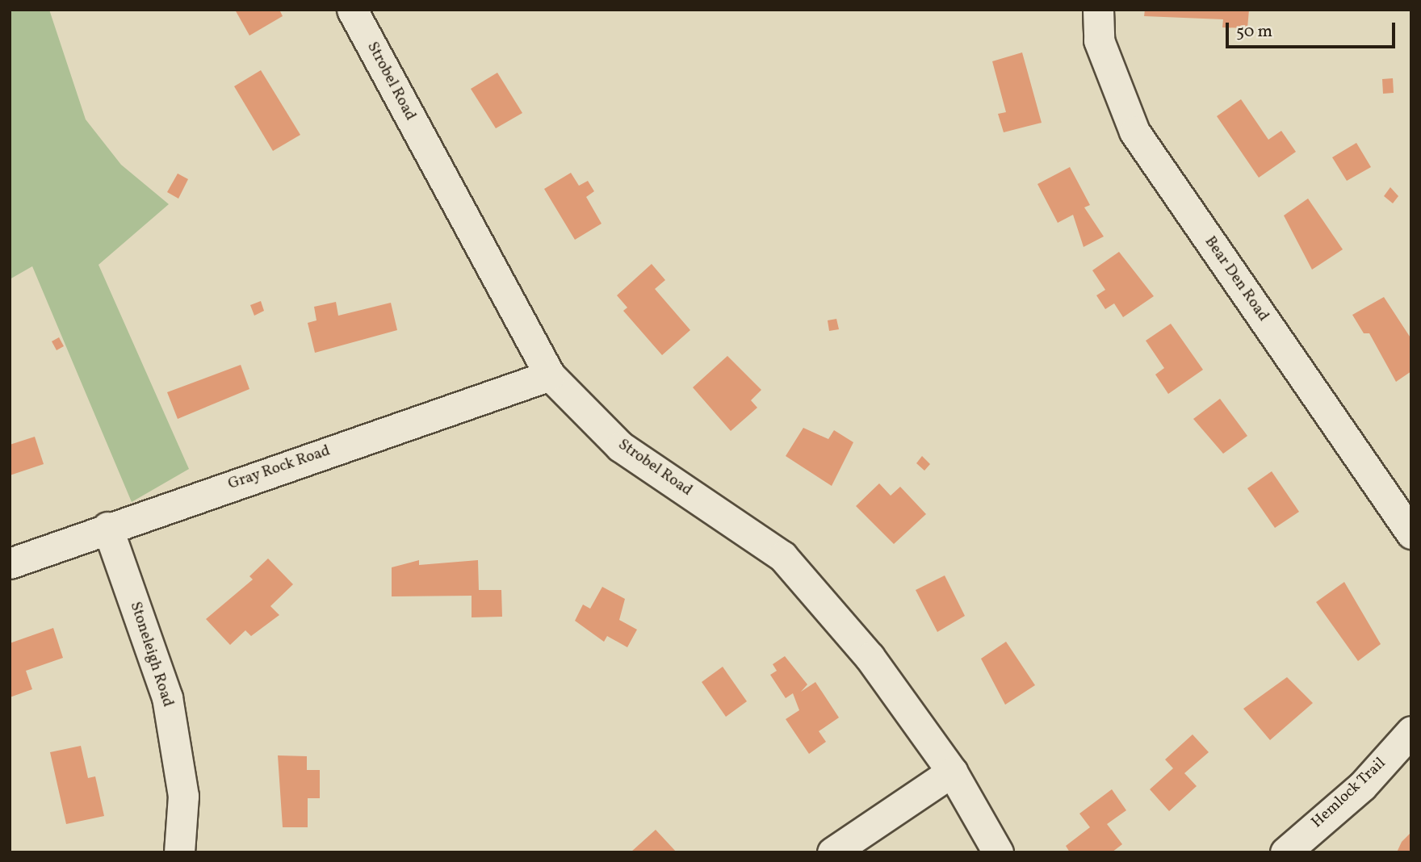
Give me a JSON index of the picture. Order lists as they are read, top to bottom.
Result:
{
  "streets": {
    "street": [
      "Strobel Road",
      "Bear Den Road",
      "Gray Rock Road",
      "Stoneleigh Road",
      "Hemlock Trail"
    ]
  },
  "crossings": [
    ["Strobel Road", "Gray Rock Road"],
    ["Gray Rock Road", "Stoneleigh Road"]
  ],
  "scale_bar": "50 m"
}
